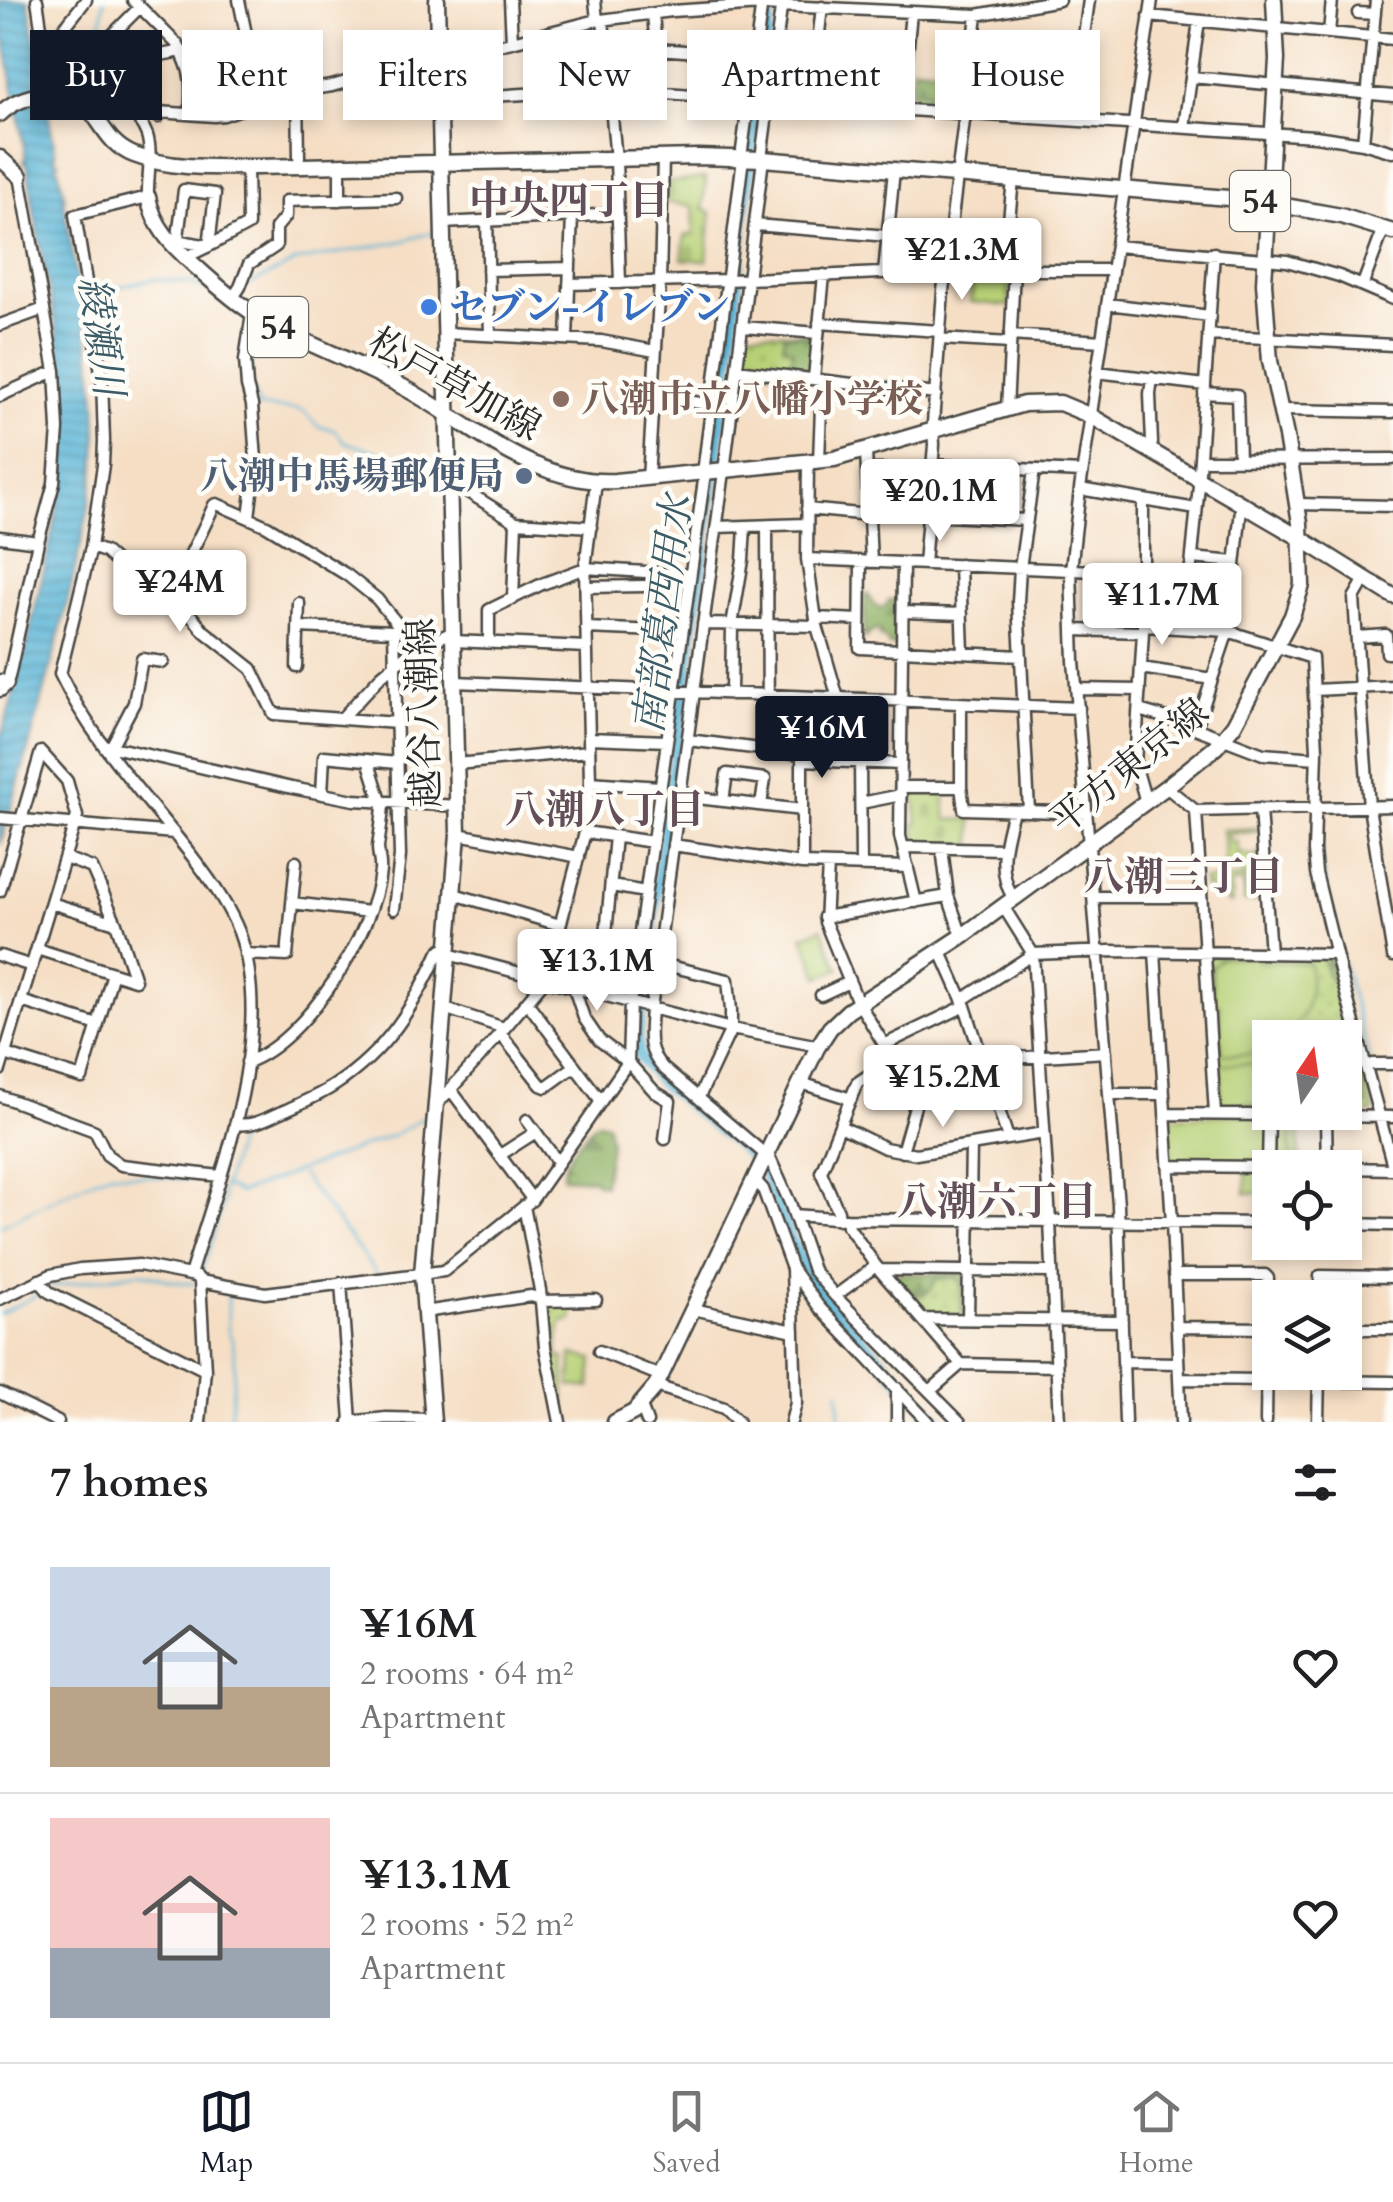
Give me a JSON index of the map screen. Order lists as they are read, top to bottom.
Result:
{
  "streets": {
    "main road": [
      "54",
      "松戸草加線",
      "越谷八潮線",
      "平方東京線"
    ]
  },
  "crossings": [
    ["54", "越谷八潮線"],
    ["54", "平方東京線"],
    ["松戸草加線", "越谷八潮線"],
    ["松戸草加線", "平方東京線"]
  ],
  "districts": [
    "中央四丁目",
    "八潮八丁目",
    "八潮三丁目",
    "八潮六丁目"
  ],
  "water": ["綾瀬川", "南部葛西用水"],
  "places": ["セブン-イレブン", "八潮市立八幡小学校", "八潮中馬場郵便局"],
  "north": "top",
  "page": {
    "chip": [
      "Buy",
      "Rent",
      "Filters",
      "New",
      "Apartment",
      "House"
    ],
    "price": [
      "¥21.3M",
      "¥20.1M",
      "¥24M",
      "¥11.7M",
      "¥16M",
      "¥13.1M",
      "¥15.2M"
    ],
    "heading": "7 homes",
    "list": [
      {
        "name": "¥16M",
        "note": "2 rooms · 64 m² · Apartment"
      },
      {
        "name": "¥13.1M",
        "note": "2 rooms · 52 m² · Apartment"
      }
    ],
    "tabs": ["Map", "Saved", "Home"]
  }
}
